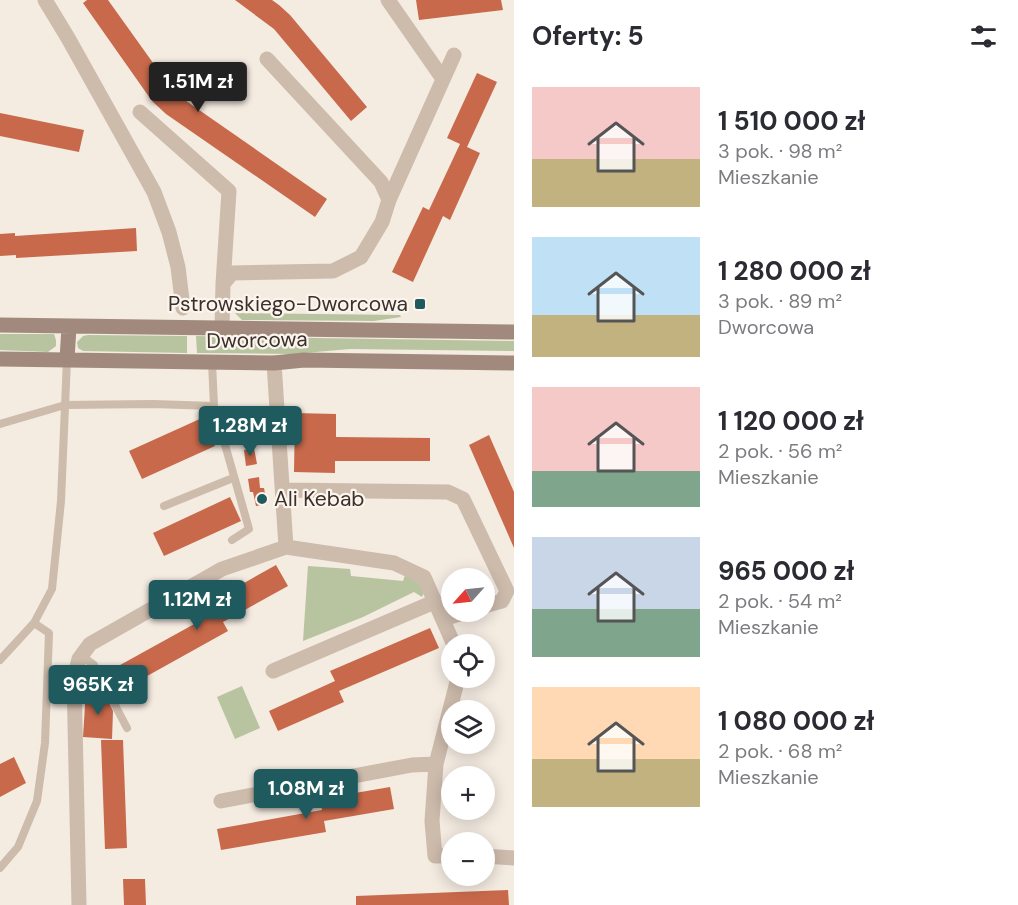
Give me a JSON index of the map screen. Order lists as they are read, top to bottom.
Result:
{
  "streets": {
    "street": ["Dworcowa"]
  },
  "places": {
    "transit": ["Pstrowskiego-Dworcowa"],
    "other": ["Ali Kebab"]
  },
  "north": "bottom left",
  "page": {
    "heading": "Oferty: 5",
    "price": [
      "1.51M zł",
      "1.28M zł",
      "1.12M zł",
      "965K zł",
      "1.08M zł"
    ],
    "list": [
      {
        "name": "1 510 000 zł",
        "note": "3 pok. · 98 m² · Mieszkanie"
      },
      {
        "name": "1 280 000 zł",
        "note": "3 pok. · 89 m² · Dworcowa"
      },
      {
        "name": "1 120 000 zł",
        "note": "2 pok. · 56 m² · Mieszkanie"
      },
      {
        "name": "965 000 zł",
        "note": "2 pok. · 54 m² · Mieszkanie"
      },
      {
        "name": "1 080 000 zł",
        "note": "2 pok. · 68 m² · Mieszkanie"
      }
    ],
    "map_buttons": ["+", "−"]
  }
}
